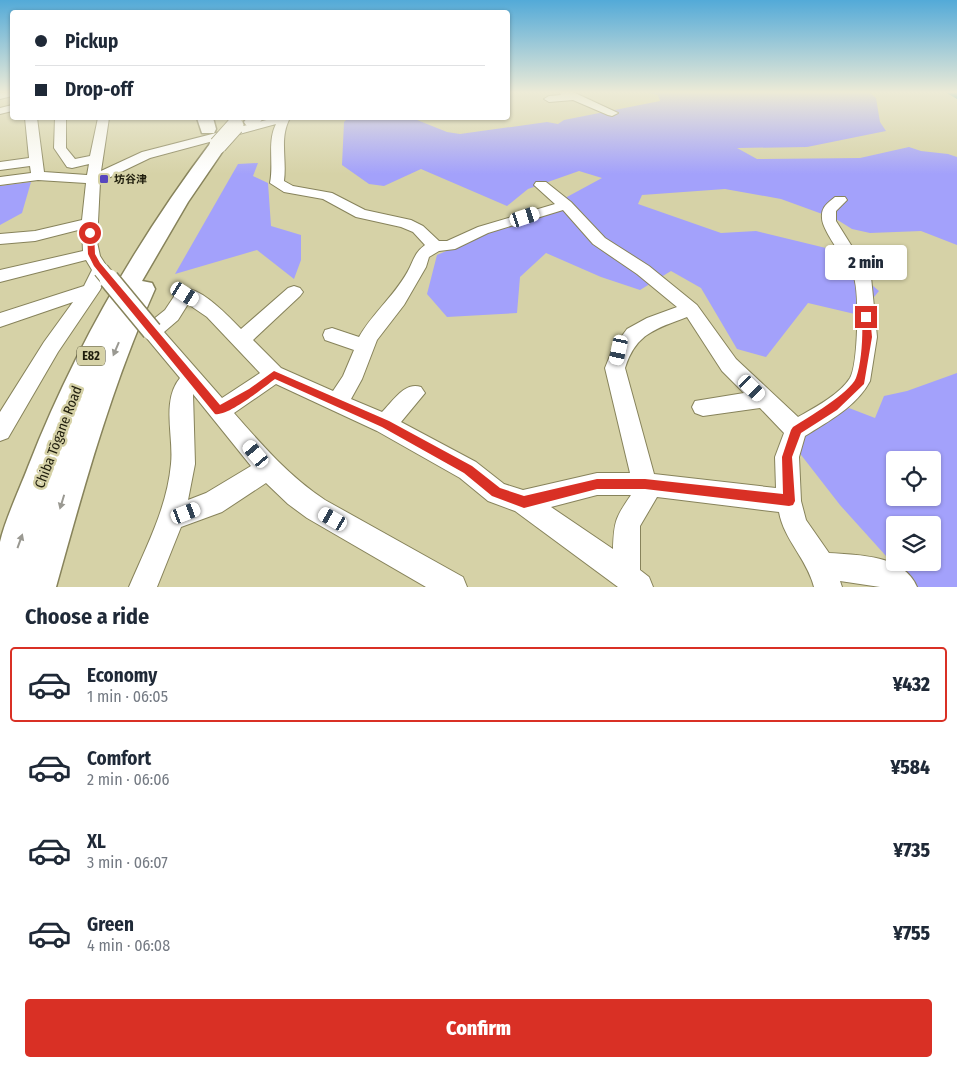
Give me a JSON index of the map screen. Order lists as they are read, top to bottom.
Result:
{
  "streets": {
    "highway": ["E82", "Chiba Tōgane Road"]
  },
  "places": {
    "transit": ["坊谷津"]
  },
  "page": {
    "banner": ["Pickup", "Drop-off"],
    "bubble": "2 min",
    "heading": "Choose a ride",
    "list": [
      {
        "name": "Economy",
        "note": "1 min · 06:05",
        "value": "¥432"
      },
      {
        "name": "Comfort",
        "note": "2 min · 06:06",
        "value": "¥584"
      },
      {
        "name": "XL",
        "note": "3 min · 06:07",
        "value": "¥735"
      },
      {
        "name": "Green",
        "note": "4 min · 06:08",
        "value": "¥755"
      }
    ],
    "buttons": "Confirm"
  }
}
